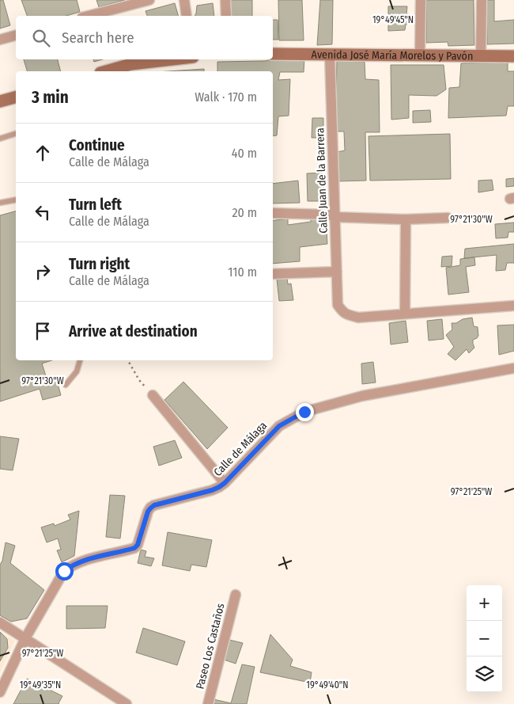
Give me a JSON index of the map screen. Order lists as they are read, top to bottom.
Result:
{
  "streets": {
    "main road": ["Avenida José María Morelos y Pavón"],
    "street": ["Calle Juan de la Barrera", "Calle de Málaga", "Paseo Los Castaños"]
  },
  "crossings": [
    ["Avenida José María Morelos y Pavón", "Calle Juan de la Barrera"]
  ],
  "page": {
    "search": "Search here",
    "heading": ["3 min", "Walk · 170 m"],
    "list": [
      ["Continue", "Calle de Málaga", "40 m"],
      ["Turn left", "Calle de Málaga", "20 m"],
      ["Turn right", "Calle de Málaga", "110 m"],
      "Arrive at destination"
    ],
    "map_buttons": ["+", "−"]
  },
  "coordinates": [
    "19°49'45\"N",
    "97°21'30\"W",
    "97°21'25\"W",
    "19°49'35\"N",
    "19°49'40\"N"
  ]
}
